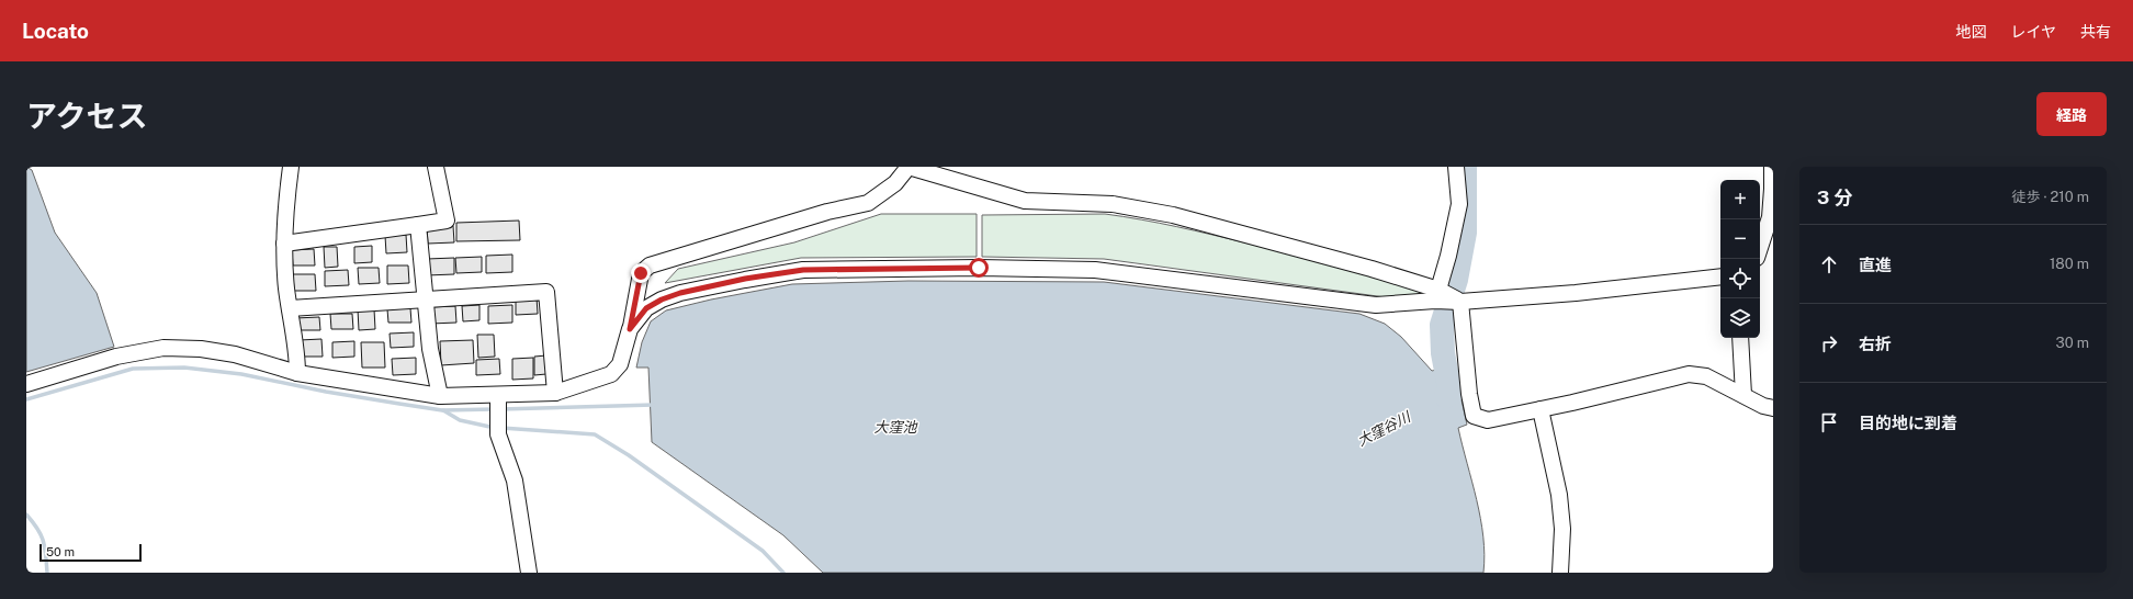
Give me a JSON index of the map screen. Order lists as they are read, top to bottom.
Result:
{
  "water": ["大窪池", "大窪谷川"],
  "scale_bar": "50 m",
  "page": {
    "header": "Locato",
    "nav": ["地図", "レイヤ", "共有"],
    "title": "アクセス",
    "buttons": "経路",
    "heading": ["3 分", "徒歩 · 210 m"],
    "map_buttons": ["+", "−"],
    "list": [
      ["直進", "180 m"],
      ["右折", "30 m"],
      "目的地に到着"
    ],
    "scale": "50 m"
  }
}
